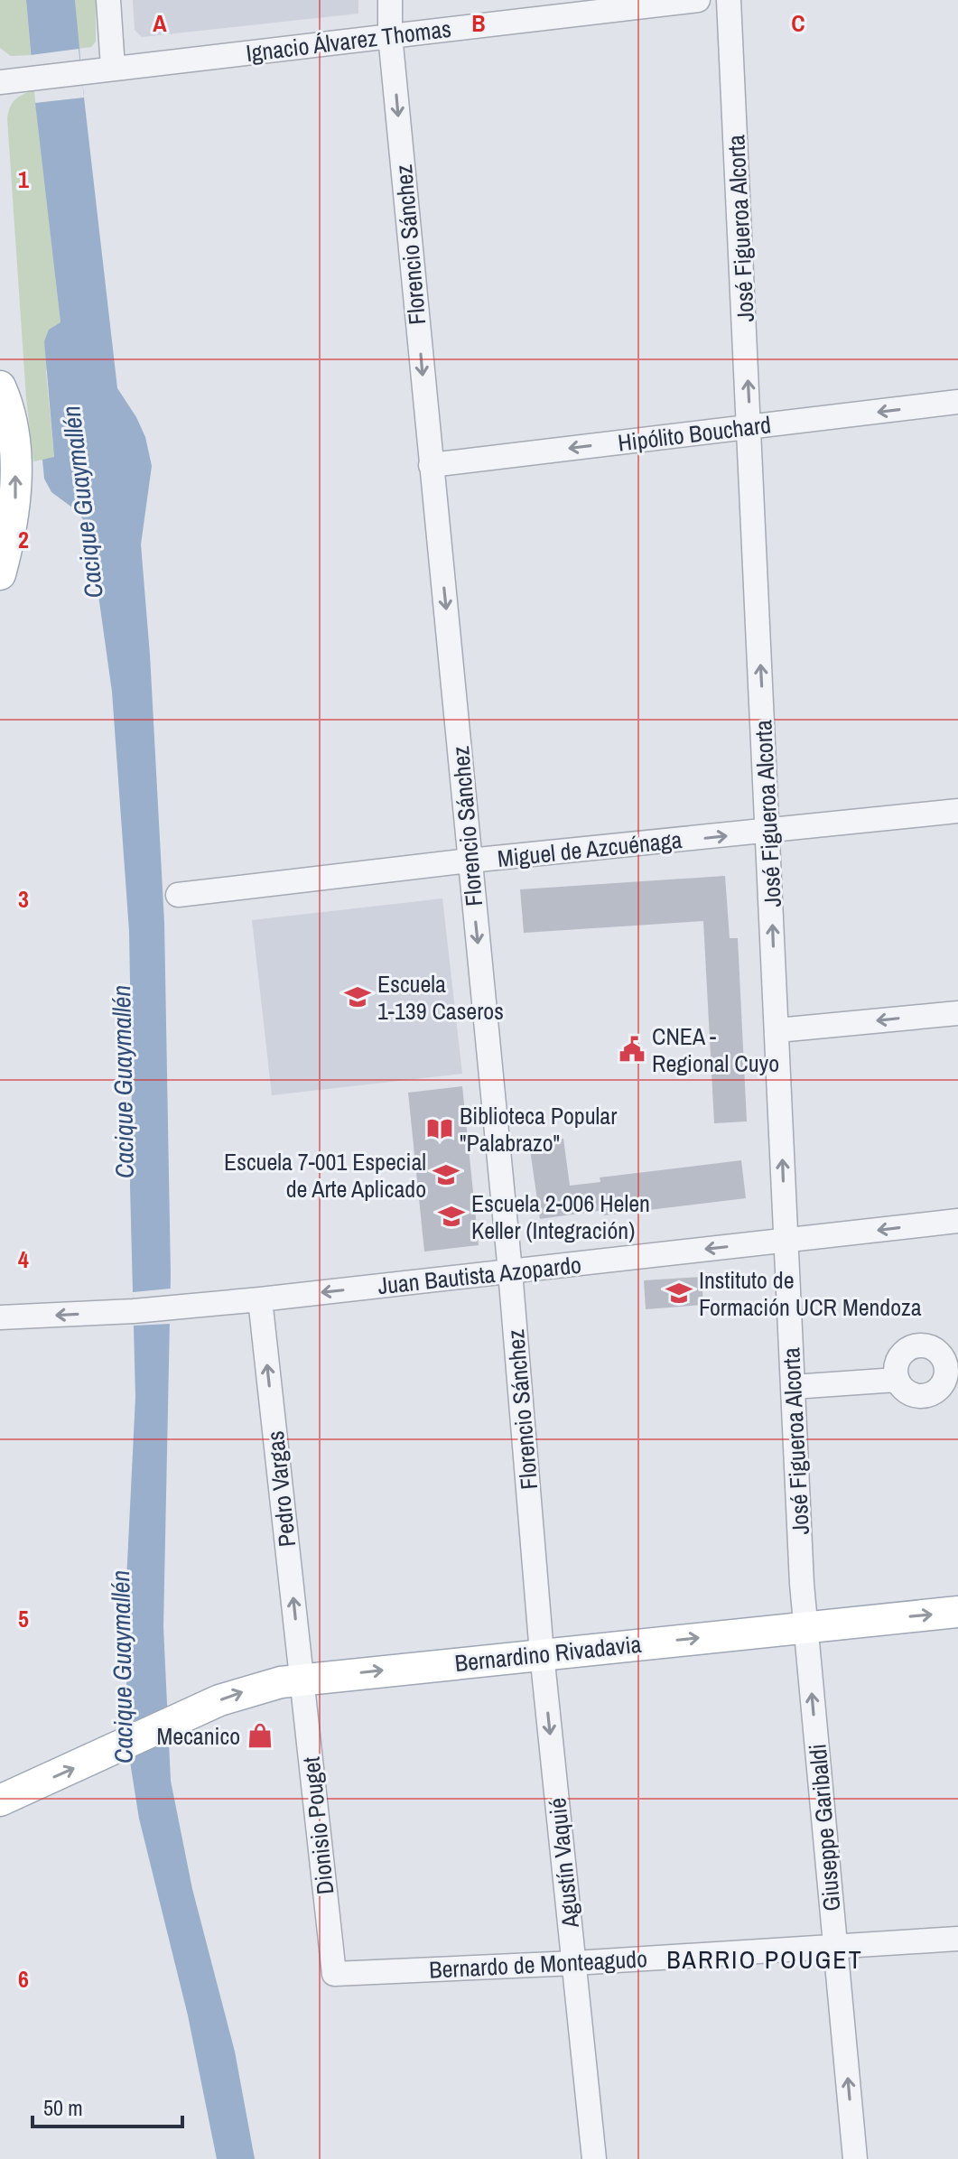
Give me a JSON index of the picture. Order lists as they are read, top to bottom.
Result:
{
  "streets": {
    "main road": ["Bernardino Rivadavia"],
    "street": [
      "Ignacio Álvarez Thomas",
      "José Figueroa Alcorta",
      "Florencio Sánchez",
      "Hipólito Bouchard",
      "Miguel de Azcuénaga",
      "Juan Bautista Azopardo",
      "Pedro Vargas",
      "Dionisio Pouget",
      "Giuseppe Garibaldi",
      "Agustín Vaquié",
      "Bernardo de Monteagudo"
    ]
  },
  "crossings": [
    ["Ignacio Álvarez Thomas", "Florencio Sánchez"],
    ["José Figueroa Alcorta", "Hipólito Bouchard"],
    ["José Figueroa Alcorta", "Miguel de Azcuénaga"],
    ["José Figueroa Alcorta", "Juan Bautista Azopardo"],
    ["José Figueroa Alcorta", "Bernardino Rivadavia"],
    ["José Figueroa Alcorta", "Giuseppe Garibaldi"],
    ["Florencio Sánchez", "Hipólito Bouchard"],
    ["Florencio Sánchez", "Miguel de Azcuénaga"],
    ["Florencio Sánchez", "Juan Bautista Azopardo"],
    ["Florencio Sánchez", "Bernardino Rivadavia"],
    ["Florencio Sánchez", "Agustín Vaquié"],
    ["Juan Bautista Azopardo", "Pedro Vargas"],
    ["Pedro Vargas", "Bernardino Rivadavia"],
    ["Pedro Vargas", "Dionisio Pouget"],
    ["Bernardino Rivadavia", "Dionisio Pouget"],
    ["Bernardino Rivadavia", "Giuseppe Garibaldi"],
    ["Bernardino Rivadavia", "Agustín Vaquié"],
    ["Dionisio Pouget", "Bernardo de Monteagudo"],
    ["Giuseppe Garibaldi", "Bernardo de Monteagudo"],
    ["Agustín Vaquié", "Bernardo de Monteagudo"]
  ],
  "one_way": [
    "José Figueroa Alcorta",
    "Florencio Sánchez",
    "Hipólito Bouchard",
    "Miguel de Azcuénaga",
    "Juan Bautista Azopardo",
    "Pedro Vargas",
    "Bernardino Rivadavia",
    "Giuseppe Garibaldi",
    "Agustín Vaquié"
  ],
  "districts": ["BARRIO POUGET"],
  "water": ["Cacique Guaymallén"],
  "places": {
    "school or university": [
      "Escuela 1-139 Caseros",
      "Escuela 7-001 Especial de Arte Aplicado",
      "Escuela 2-006 Helen Keller (Integración)",
      "Instituto de Formación UCR Mendoza"
    ],
    "public building": ["CNEA - Regional Cuyo"],
    "library": ["Biblioteca Popular \"Palabrazo\""],
    "shop": ["Mecanico"]
  },
  "scale_bar": "50 m",
  "grid": {
    "columns": ["A", "B", "C"],
    "rows": [
      "1",
      "2",
      "3",
      "4",
      "5",
      "6"
    ]
  }
}
